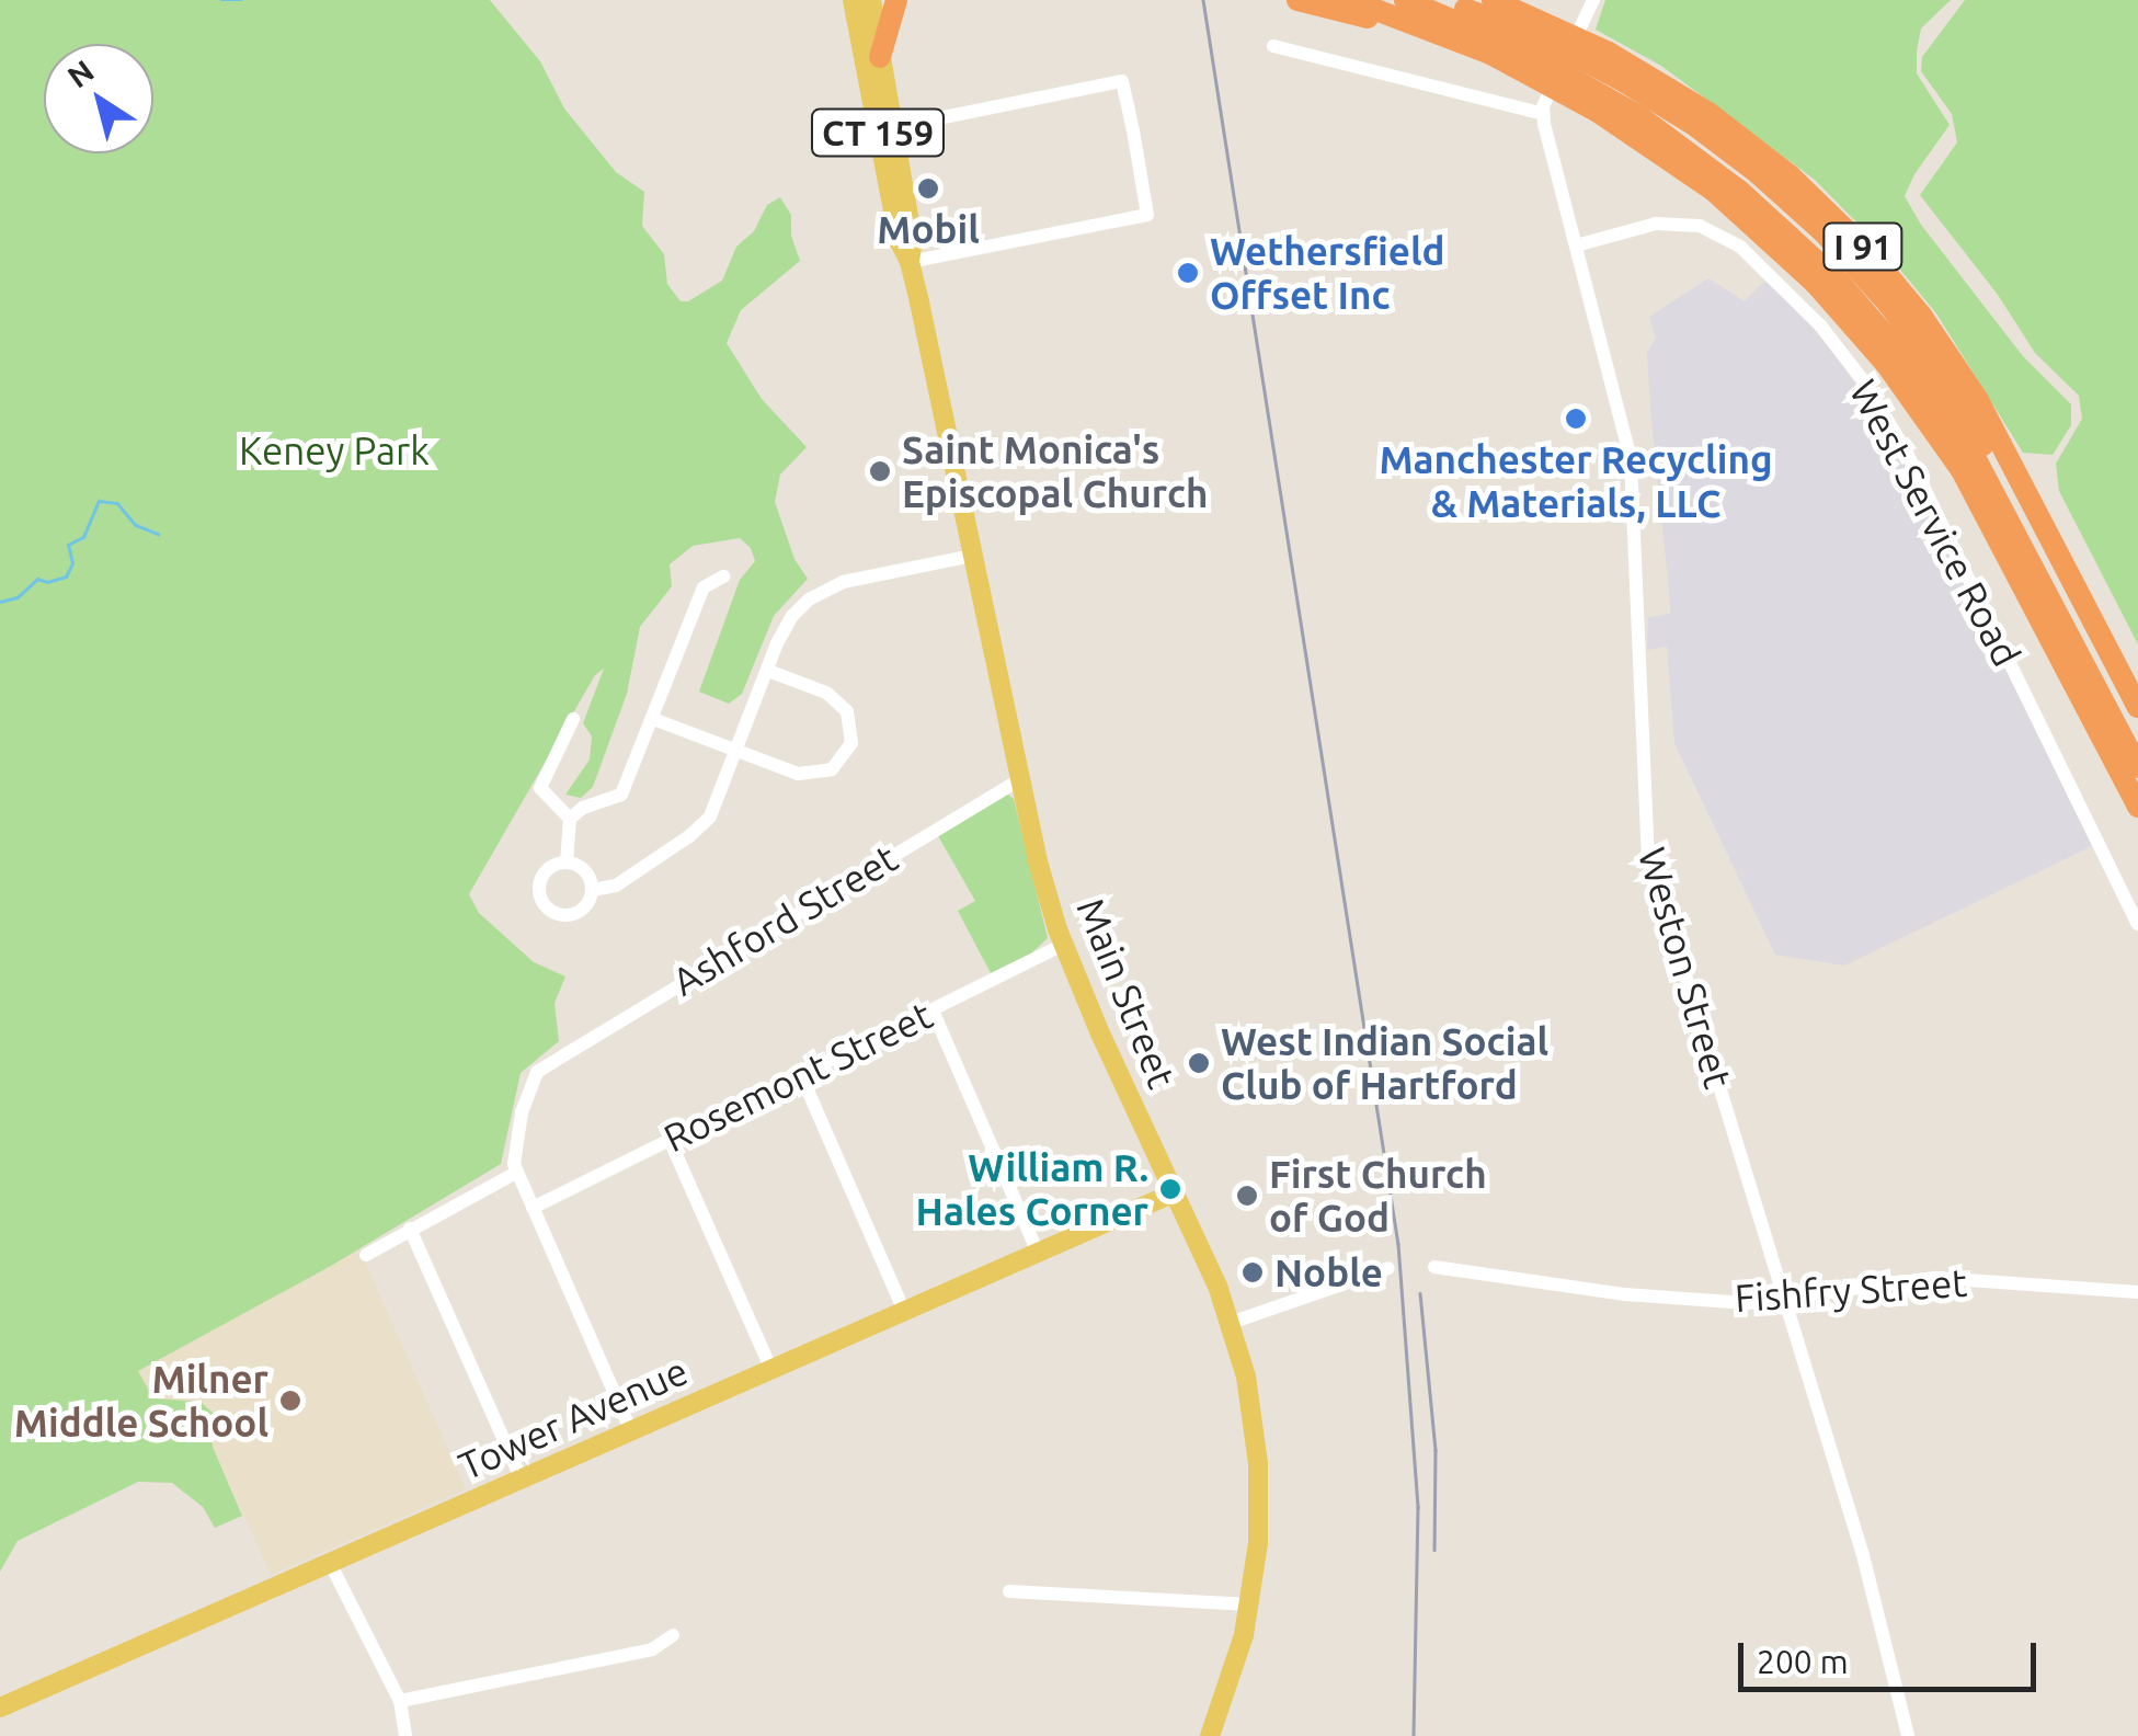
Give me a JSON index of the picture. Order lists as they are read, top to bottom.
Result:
{
  "streets": {
    "highway": ["I 91"],
    "main road": ["CT 159", "Main Street", "Tower Avenue"],
    "street": [
      "West Service Road",
      "Ashford Street",
      "Weston Street",
      "Rosemont Street",
      "Fishfry Street"
    ]
  },
  "crossings": [
    ["CT 159", "Main Street"],
    ["West Service Road", "Weston Street"],
    ["Ashford Street", "Main Street"],
    ["Weston Street", "Fishfry Street"],
    ["Main Street", "Rosemont Street"],
    ["Main Street", "Tower Avenue"]
  ],
  "parks": ["Keney Park"],
  "places": [
    "Mobil",
    "Wethersfield Offset Inc",
    "Manchester Recycling & Materials, LLC",
    "Saint Monica's Episcopal Church",
    "West Indian Social Club of Hartford",
    "William R. Hales Corner",
    "First Church of God",
    "Noble",
    "Milner Middle School"
  ],
  "scale_bar": "200 m",
  "north": "top left"
}
